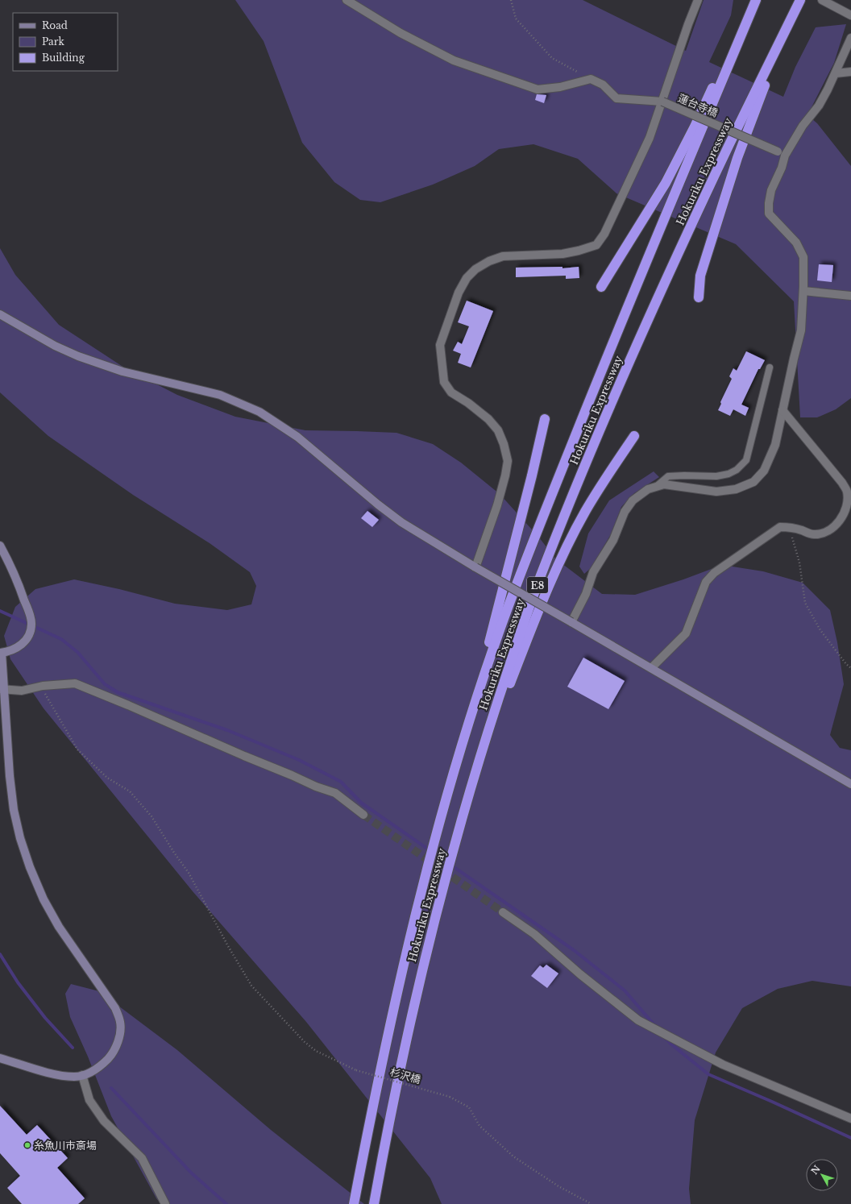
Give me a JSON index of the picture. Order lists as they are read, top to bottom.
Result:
{
  "streets": {
    "highway": ["Hokuriku Expressway", "E8"],
    "street": ["蓮台寺橋"],
    "path": ["杉沢橋"]
  },
  "places": ["糸魚川市斎場"],
  "legend": ["Road", "Park", "Building"],
  "north": "top left"
}
